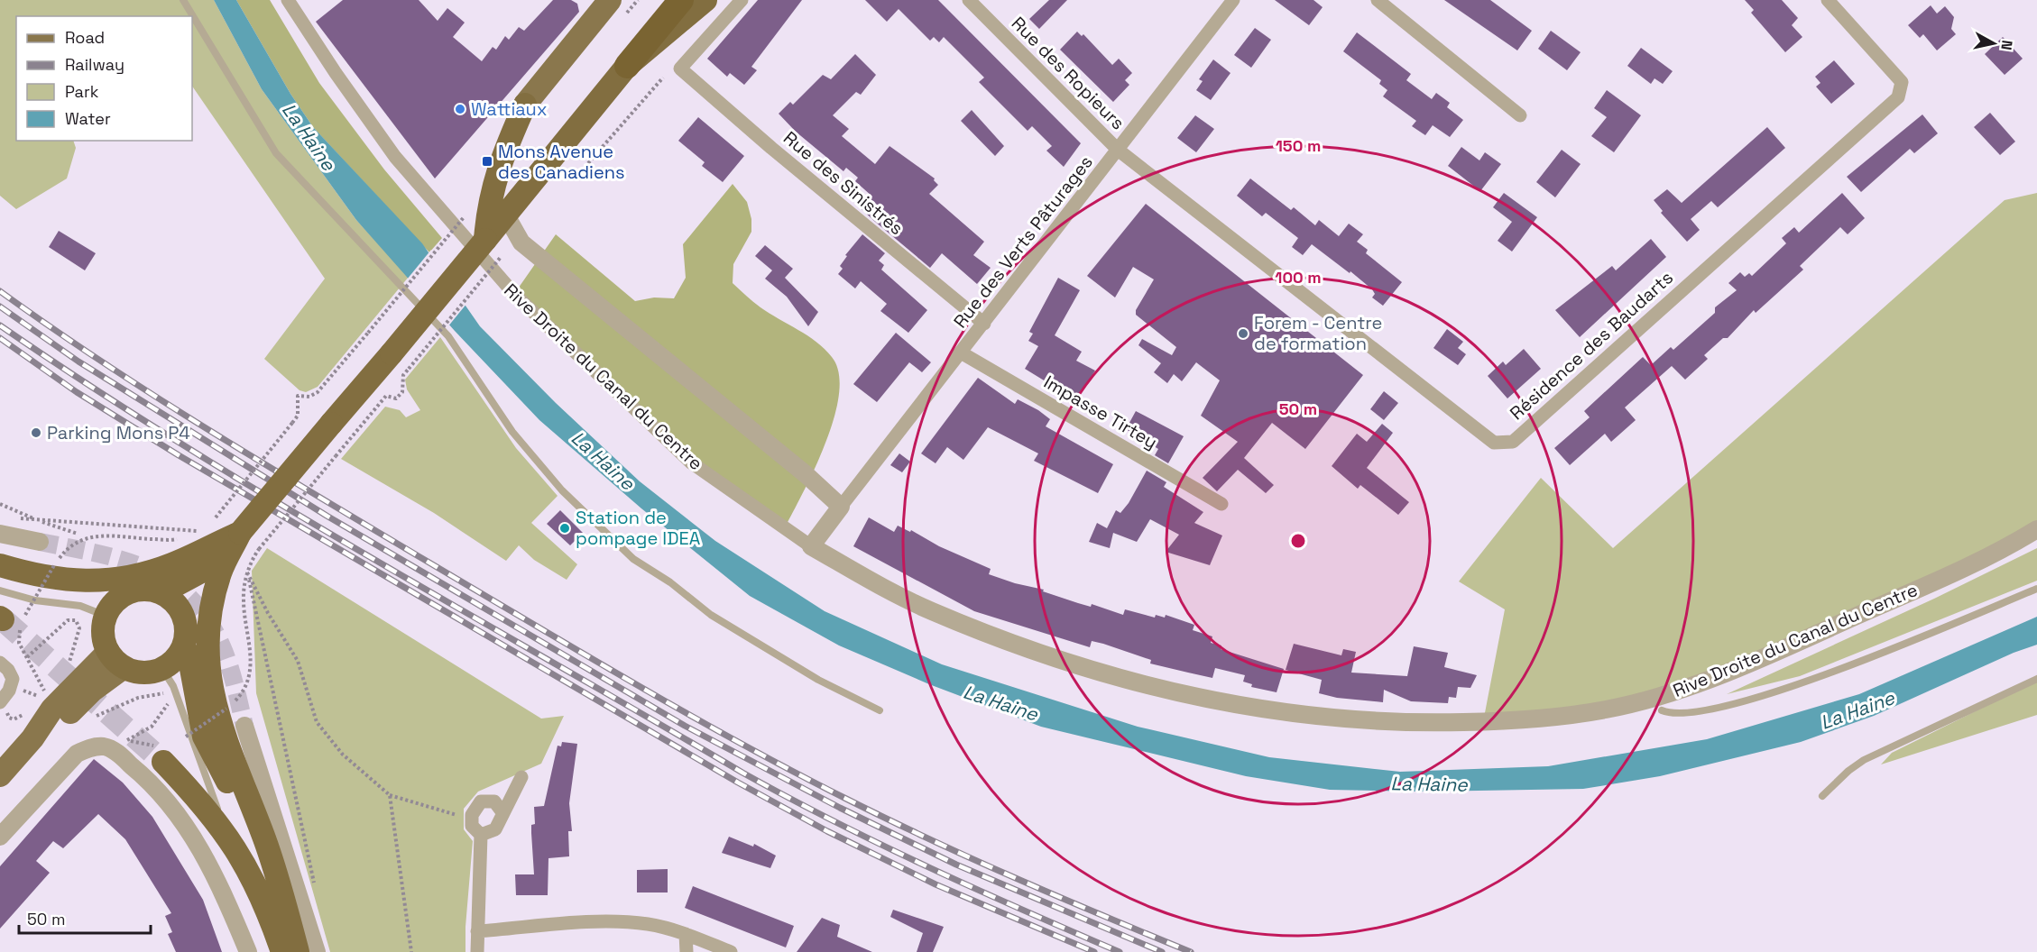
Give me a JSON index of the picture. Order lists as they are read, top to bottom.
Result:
{
  "streets": {
    "street": [
      "Rue des Ropieurs",
      "Rue des Sinistrés",
      "Rue des Verts Pâturages",
      "Résidence des Baudarts",
      "Rive Droite du Canal du Centre",
      "Impasse Tirtey"
    ]
  },
  "crossings": [
    ["Rue des Ropieurs", "Rue des Verts Pâturages"],
    ["Rue des Ropieurs", "Résidence des Baudarts"],
    ["Rue des Sinistrés", "Rue des Verts Pâturages"],
    ["Rue des Verts Pâturages", "Résidence des Baudarts"],
    ["Rue des Verts Pâturages", "Impasse Tirtey"]
  ],
  "water": ["La Haine"],
  "places": {
    "other": [
      "Wattiaux",
      "Forem - Centre de formation",
      "Parking Mons P4",
      "Station de pompage IDEA"
    ],
    "transit": ["Mons Avenue des Canadiens"]
  },
  "legend": [
    "Road",
    "Railway",
    "Park",
    "Water"
  ],
  "scale_bar": "50 m",
  "north": "right",
  "rings": ["150 m", "100 m", "50 m"]
}
